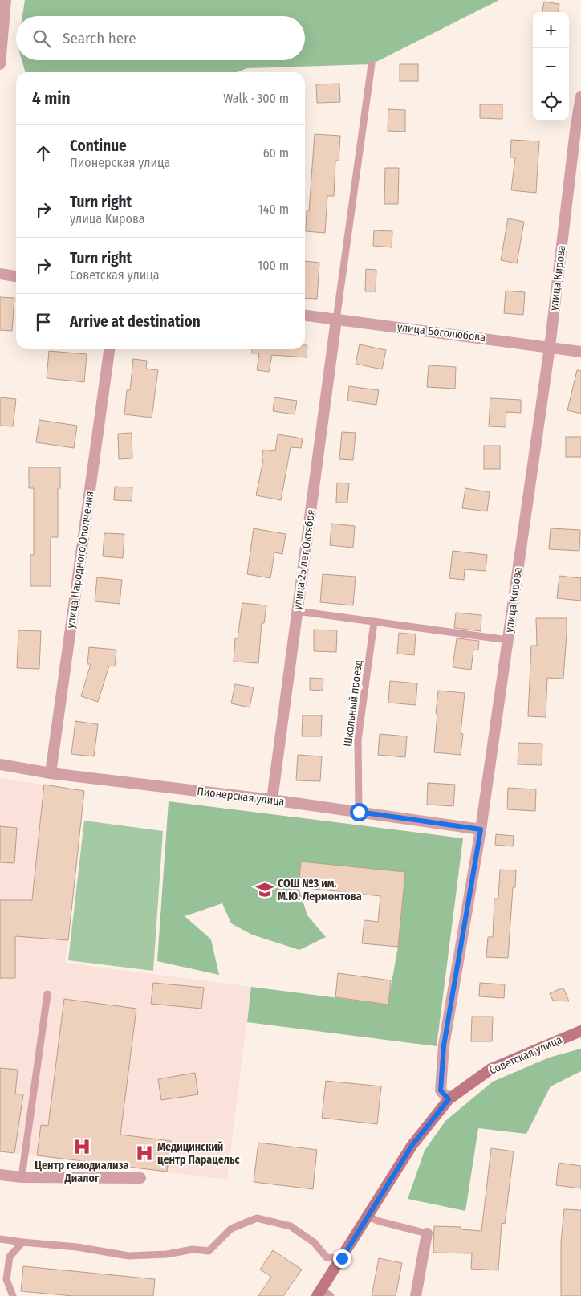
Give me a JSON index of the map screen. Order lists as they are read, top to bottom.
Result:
{
  "streets": {
    "main road": ["Советская улица"],
    "street": [
      "улица Кирова",
      "улица Боголюбова",
      "улица Народного Ополчения",
      "улица 25 лет Октября",
      "Пионерская улица"
    ],
    "lane": ["Школьный проезд"]
  },
  "crossings": [
    ["улица Кирова", "улица Боголюбова"],
    ["улица Кирова", "Пионерская улица"],
    ["улица Кирова", "Советская улица"],
    ["улица Боголюбова", "улица 25 лет Октября"],
    ["улица Народного Ополчения", "Пионерская улица"],
    ["улица 25 лет Октября", "Пионерская улица"],
    ["Школьный проезд", "Пионерская улица"]
  ],
  "places": {
    "school or university": ["СОШ №3 им. М.Ю. Лермонтова"],
    "hospital": ["Центр гемодиализа Диалог", "Медицинский центр Парацельс"]
  },
  "page": {
    "map_buttons": ["+", "−"],
    "search": "Search here",
    "heading": ["4 min", "Walk · 300 m"],
    "list": [
      ["Continue", "Пионерская улица", "60 m"],
      ["Turn right", "улица Кирова", "140 m"],
      ["Turn right", "Советская улица", "100 m"],
      "Arrive at destination"
    ]
  }
}
